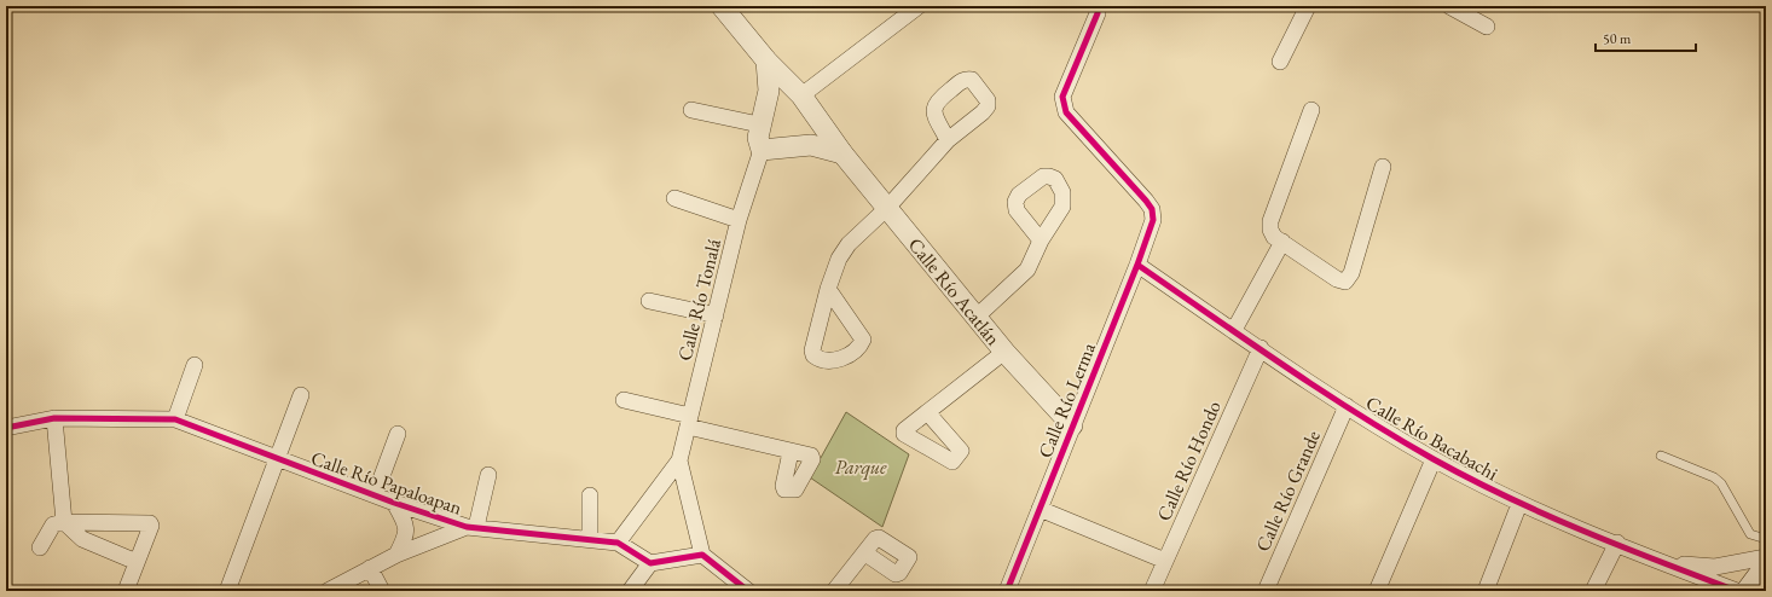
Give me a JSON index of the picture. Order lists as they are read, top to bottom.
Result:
{
  "streets": {
    "street": [
      "Calle Río Acatlán",
      "Calle Río Tonalá",
      "Calle Río Lerma",
      "Calle Río Bacabachi",
      "Calle Río Hondo",
      "Calle Río Papaloapan",
      "Calle Río Grande"
    ]
  },
  "crossings": [
    ["Calle Río Acatlán", "Calle Río Lerma"],
    ["Calle Río Tonalá", "Calle Río Papaloapan"],
    ["Calle Río Lerma", "Calle Río Bacabachi"],
    ["Calle Río Bacabachi", "Calle Río Hondo"],
    ["Calle Río Bacabachi", "Calle Río Grande"]
  ],
  "parks": ["Parque"],
  "scale_bar": "50 m"
}
